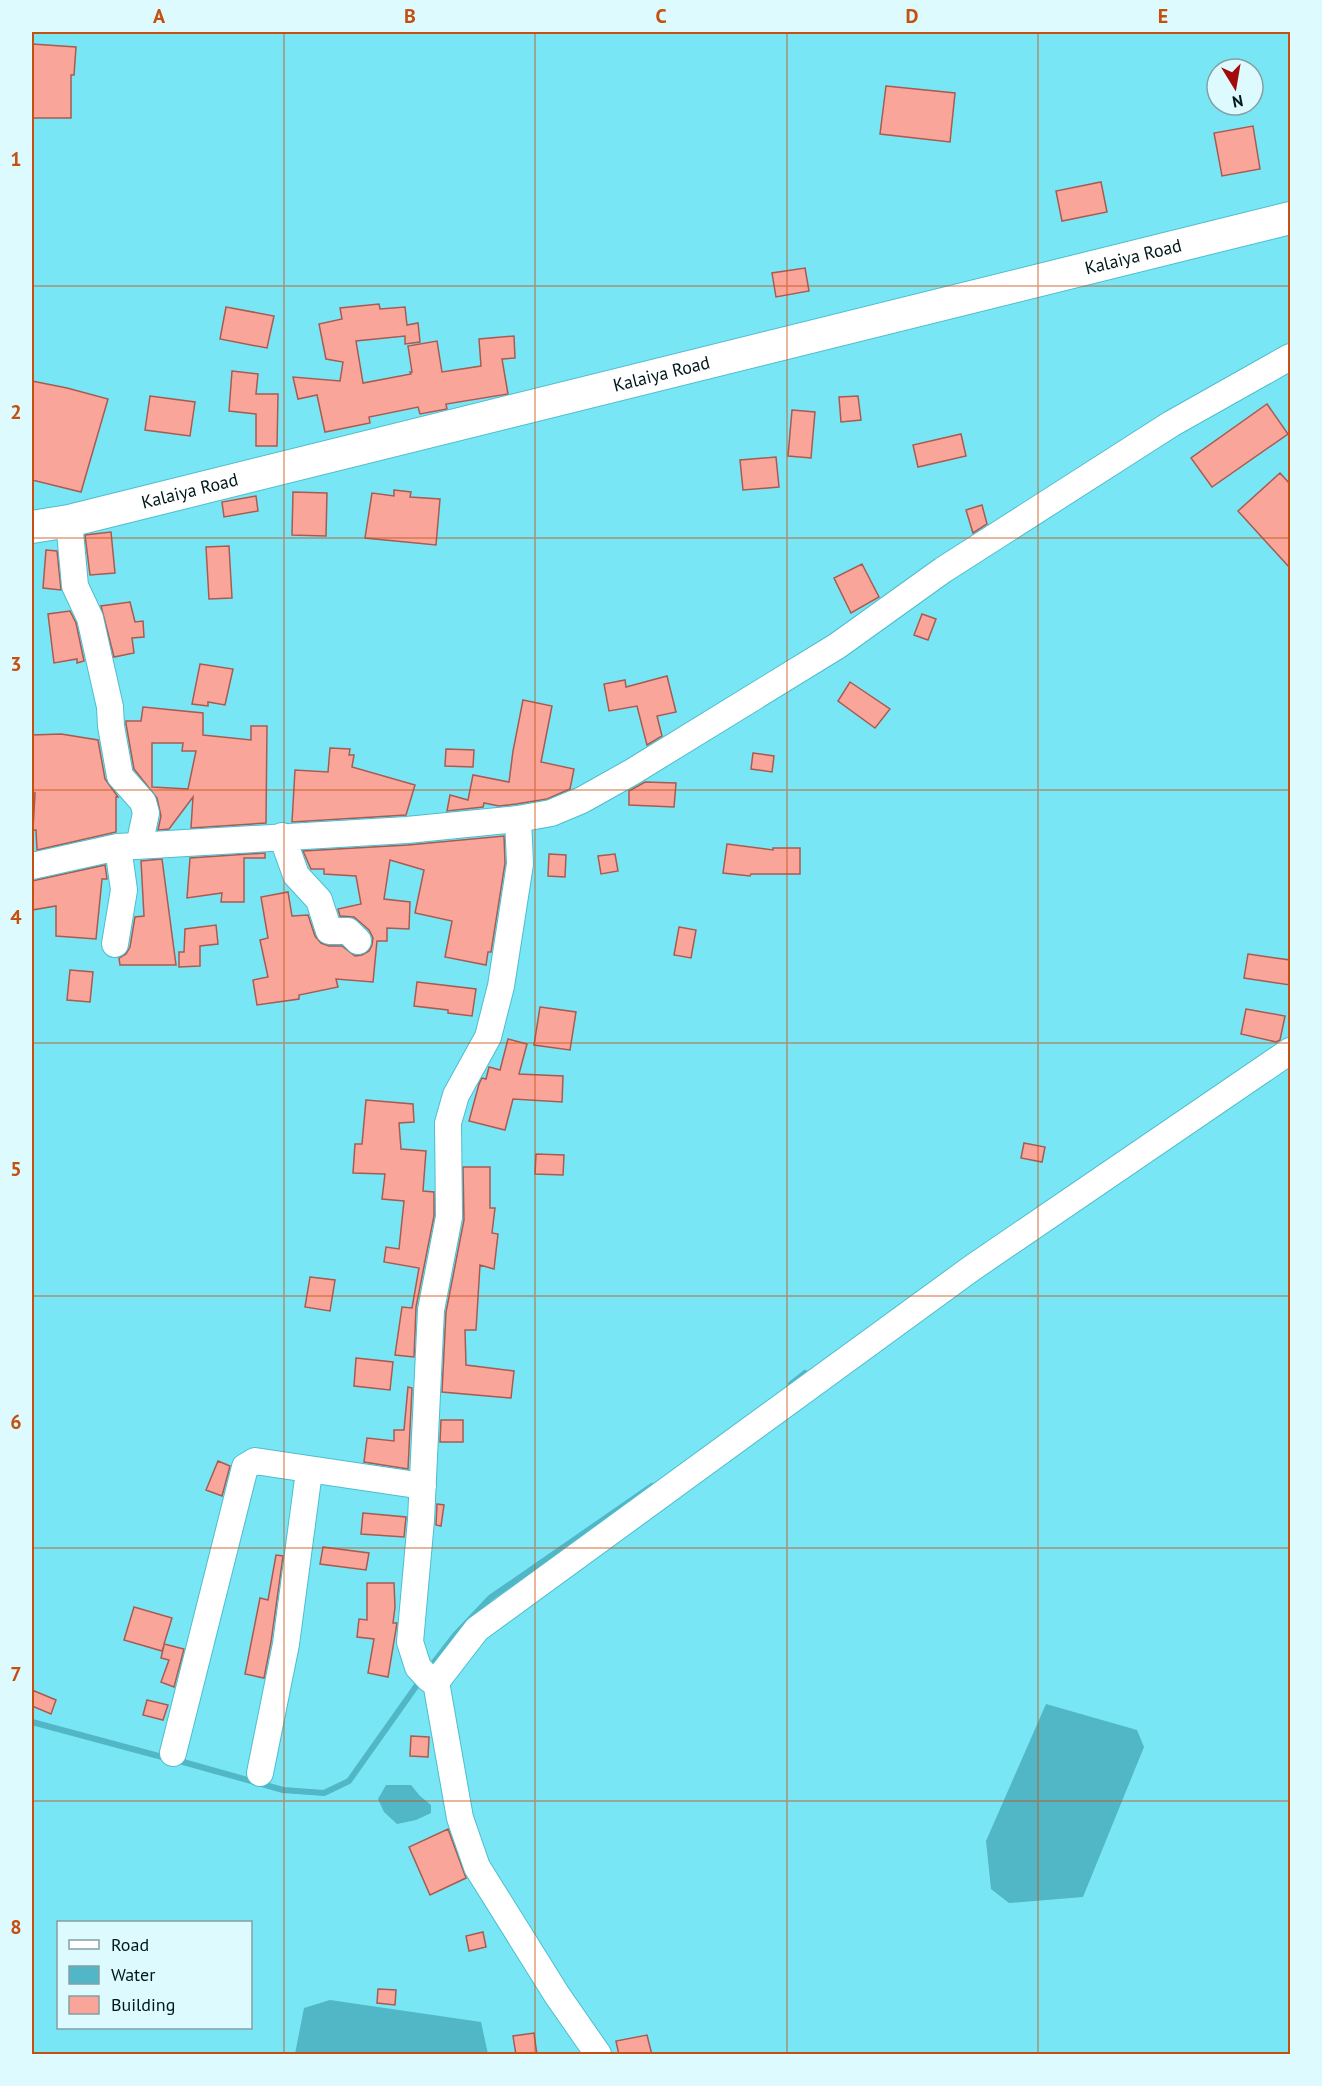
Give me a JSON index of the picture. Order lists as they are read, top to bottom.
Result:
{
  "streets": {
    "main road": ["Kalaiya Road"]
  },
  "legend": ["Road", "Water", "Building"],
  "north": "bottom",
  "grid": {
    "columns": [
      "A",
      "B",
      "C",
      "D",
      "E"
    ],
    "rows": [
      "1",
      "2",
      "3",
      "4",
      "5",
      "6",
      "7",
      "8"
    ]
  }
}
